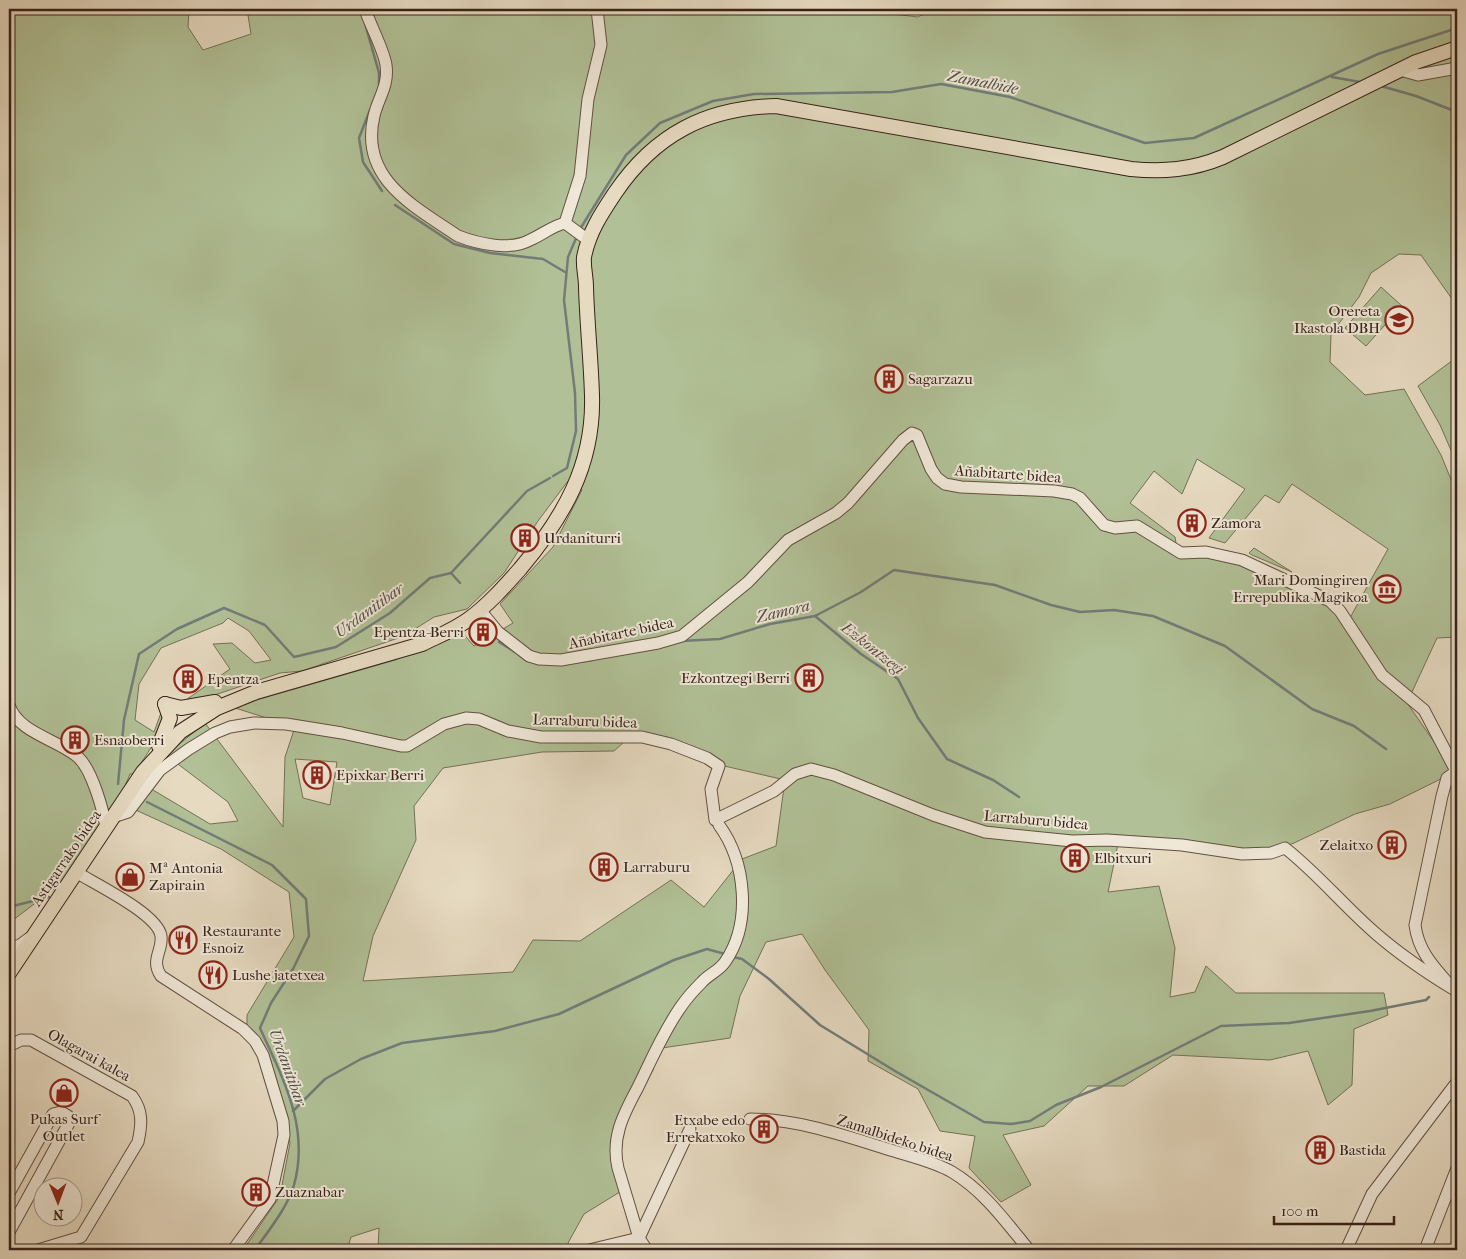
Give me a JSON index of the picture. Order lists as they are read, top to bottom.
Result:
{
  "streets": {
    "main road": ["Astigarrako bidea"],
    "street": [
      "Añabitarte bidea",
      "Larraburu bidea",
      "Olagarai kalea",
      "Zamalbideko bidea"
    ]
  },
  "crossings": [
    ["Añabitarte bidea", "Astigarrako bidea"],
    ["Larraburu bidea", "Astigarrako bidea"]
  ],
  "water": [
    "Zamalbide",
    "Urdanitibar",
    "Zamora",
    "Ezkontzegi"
  ],
  "places": {
    "school or university": ["Orereta Ikastola DBH"],
    "building": [
      "Sagarzazu",
      "Zamora",
      "Urdaniturri",
      "Epentza-Berri",
      "Ezkontzegi Berri",
      "Epentza",
      "Esnaoberri",
      "Epixkar Berri",
      "Zelaitxo",
      "Elbitxuri",
      "Larraburu",
      "Etxabe edo Errekatxoko",
      "Bastida",
      "Zuaznabar"
    ],
    "museum": ["Mari Domingiren Errepublika Magikoa"],
    "shop": ["Mª Antonia Zapirain", "Pukas Surf Outlet"],
    "restaurant": ["Restaurante Esnoiz", "Lushe jatetxea"]
  },
  "scale_bar": "100 m",
  "north": "bottom"
}
